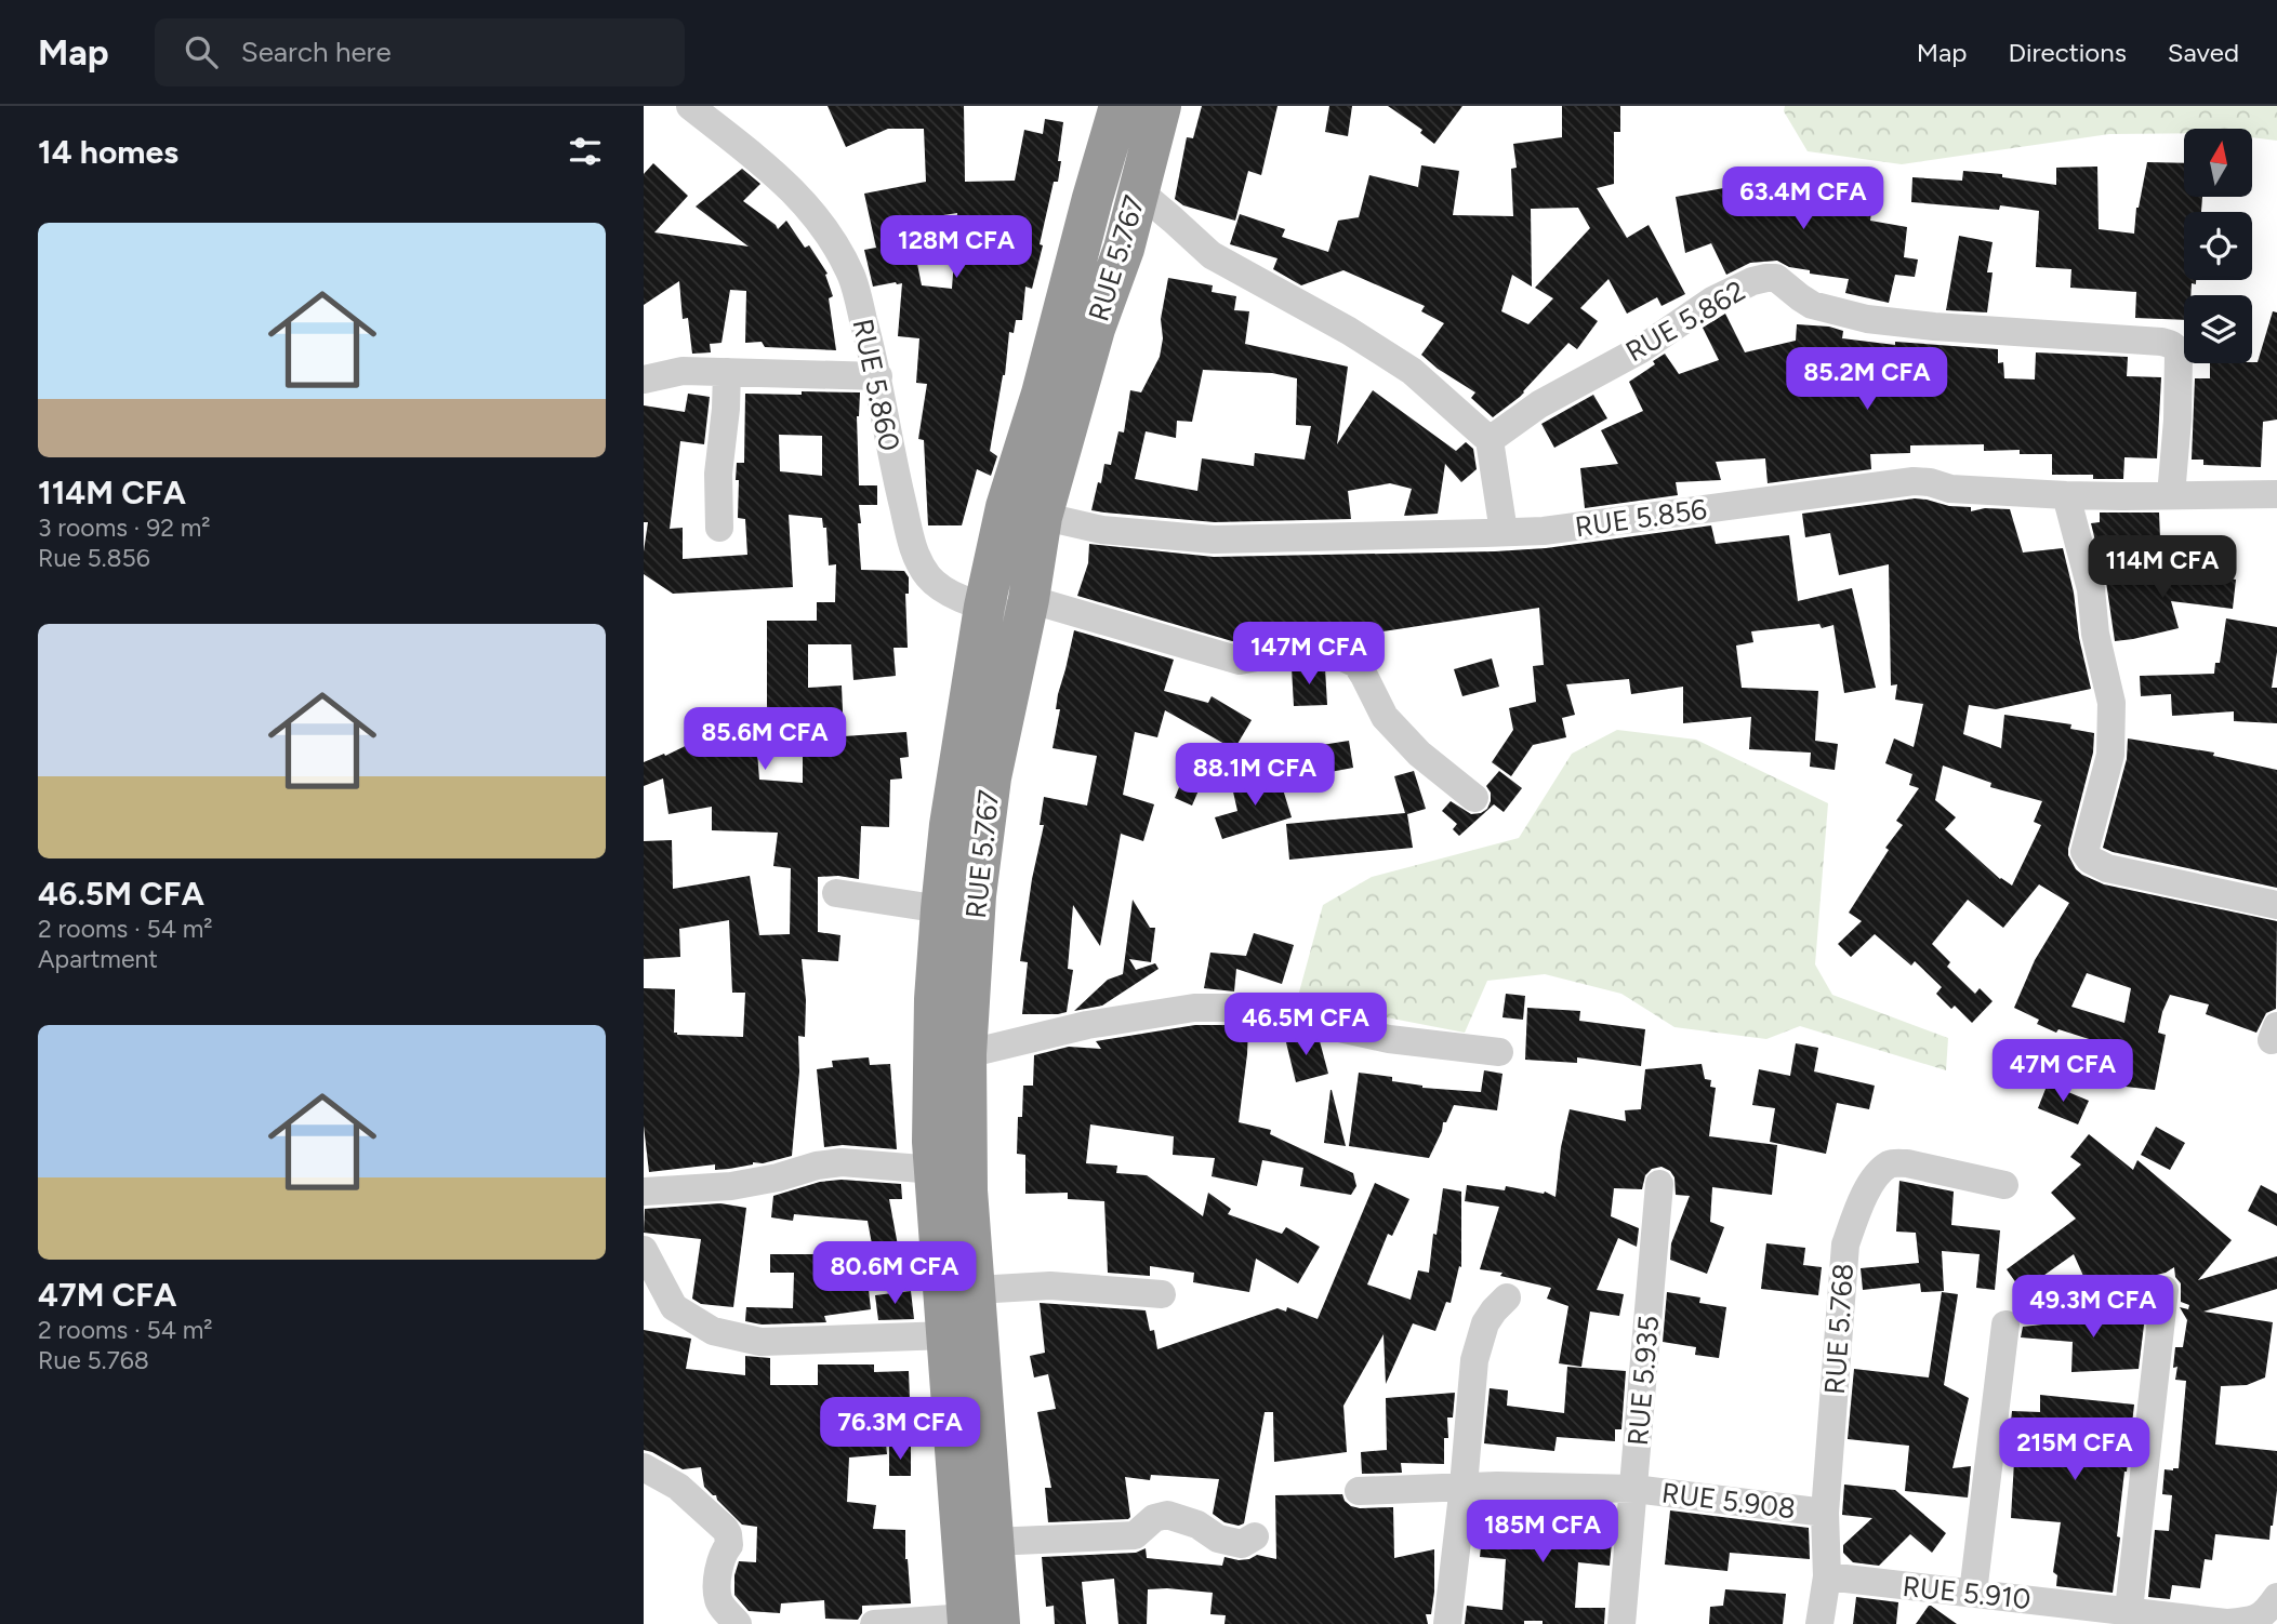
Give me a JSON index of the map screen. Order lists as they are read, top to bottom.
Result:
{
  "streets": {
    "highway": ["RUE 5.767"],
    "street": [
      "RUE 5.862",
      "RUE 5.860",
      "RUE 5.856",
      "RUE 5.768",
      "RUE 5.935",
      "RUE 5.908",
      "RUE 5.910"
    ]
  },
  "crossings": [
    ["RUE 5.767", "RUE 5.860"],
    ["RUE 5.767", "RUE 5.856"],
    ["RUE 5.862", "RUE 5.856"],
    ["RUE 5.768", "RUE 5.908"],
    ["RUE 5.768", "RUE 5.910"],
    ["RUE 5.935", "RUE 5.908"]
  ],
  "north": "top",
  "page": {
    "header": "Map",
    "search": "Search here",
    "nav": ["Map", "Directions", "Saved"],
    "heading": "14 homes",
    "price": [
      "63.4M CFA",
      "128M CFA",
      "85.2M CFA",
      "114M CFA",
      "147M CFA",
      "85.6M CFA",
      "88.1M CFA",
      "46.5M CFA",
      "47M CFA",
      "80.6M CFA",
      "49.3M CFA",
      "76.3M CFA",
      "215M CFA",
      "185M CFA"
    ],
    "list": [
      {
        "name": "114M CFA",
        "note": "3 rooms · 92 m² · Rue 5.856"
      },
      {
        "name": "46.5M CFA",
        "note": "2 rooms · 54 m² · Apartment"
      },
      {
        "name": "47M CFA",
        "note": "2 rooms · 54 m² · Rue 5.768"
      }
    ]
  }
}
